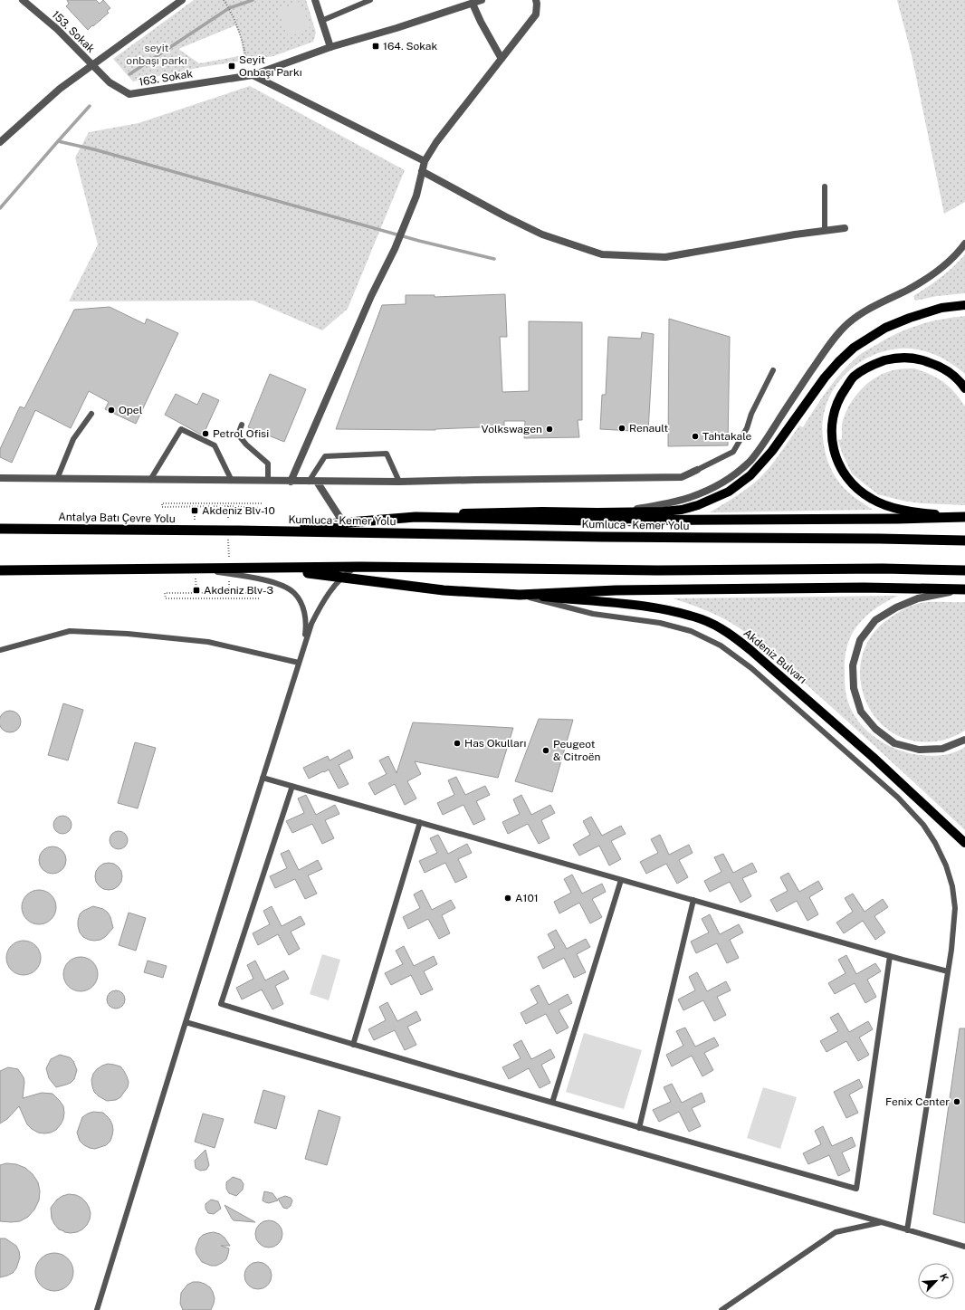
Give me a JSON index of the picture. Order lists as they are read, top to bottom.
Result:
{
  "streets": {
    "highway": ["Antalya Batı Çevre Yolu", "Kumluca - Kemer Yolu"],
    "main road": ["Akdeniz Bulvarı"],
    "street": ["153. Sokak", "163. Sokak"]
  },
  "crossings": [
    ["153. Sokak", "163. Sokak"],
    ["Antalya Batı Çevre Yolu", "Kumluca - Kemer Yolu"]
  ],
  "parks": ["seyit onbaşı parkı"],
  "places": {
    "transit": [
      "164. Sokak",
      "Seyit Onbaşı Parkı",
      "Akdeniz Blv-10",
      "Akdeniz Blv-3"
    ],
    "other": [
      "Opel",
      "Renault",
      "Volkswagen",
      "Petrol Ofisi",
      "Tahtakale",
      "Has Okulları",
      "Peugeot & Citroën",
      "A101",
      "Fenix Center"
    ]
  },
  "north": "top right"
}
